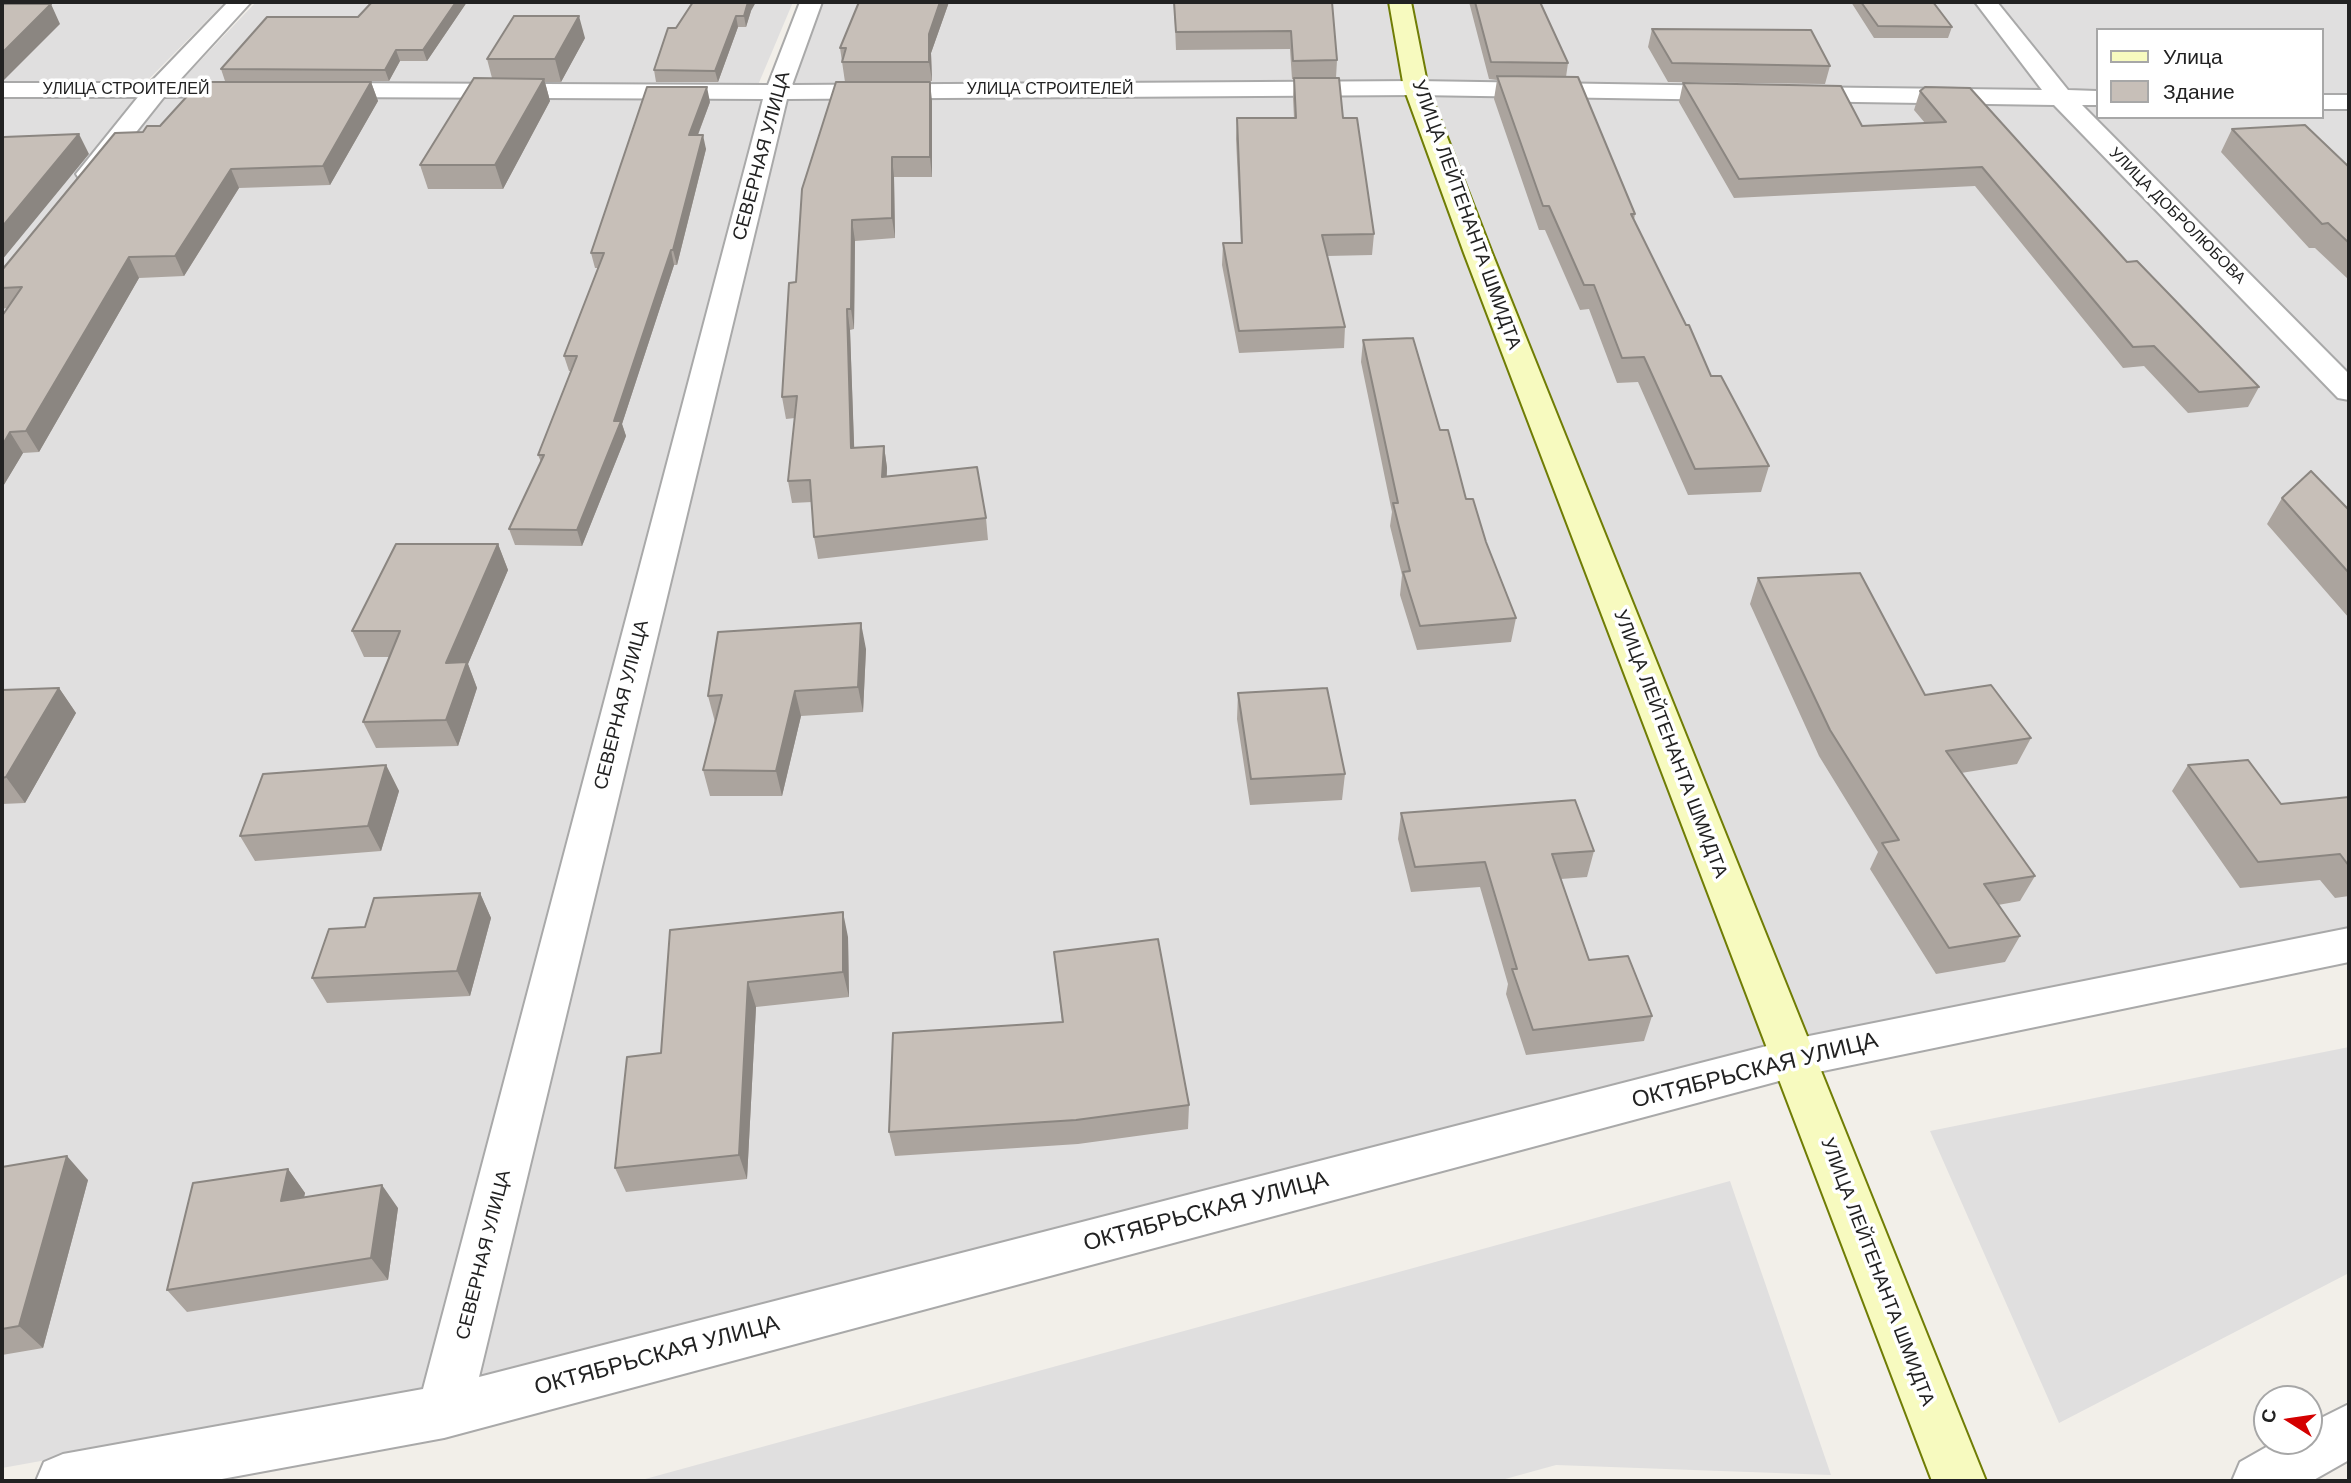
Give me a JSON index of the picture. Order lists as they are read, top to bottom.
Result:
{
  "streets": {
    "main road": ["УЛИЦА ЛЕЙТЕНАНТА ШМИДТА"],
    "street": [
      "УЛИЦА СТРОИТЕЛЕЙ",
      "СЕВЕРНАЯ УЛИЦА",
      "УЛИЦА ДОБРОЛЮБОВА",
      "ОКТЯБРЬСКАЯ УЛИЦА"
    ]
  },
  "crossings": [
    ["УЛИЦА СТРОИТЕЛЕЙ", "СЕВЕРНАЯ УЛИЦА"],
    ["УЛИЦА СТРОИТЕЛЕЙ", "УЛИЦА ЛЕЙТЕНАНТА ШМИДТА"],
    ["УЛИЦА СТРОИТЕЛЕЙ", "УЛИЦА ДОБРОЛЮБОВА"],
    ["СЕВЕРНАЯ УЛИЦА", "ОКТЯБРЬСКАЯ УЛИЦА"],
    ["УЛИЦА ЛЕЙТЕНАНТА ШМИДТА", "ОКТЯБРЬСКАЯ УЛИЦА"]
  ],
  "legend": ["Улица", "Здание"],
  "north": "left"
}
